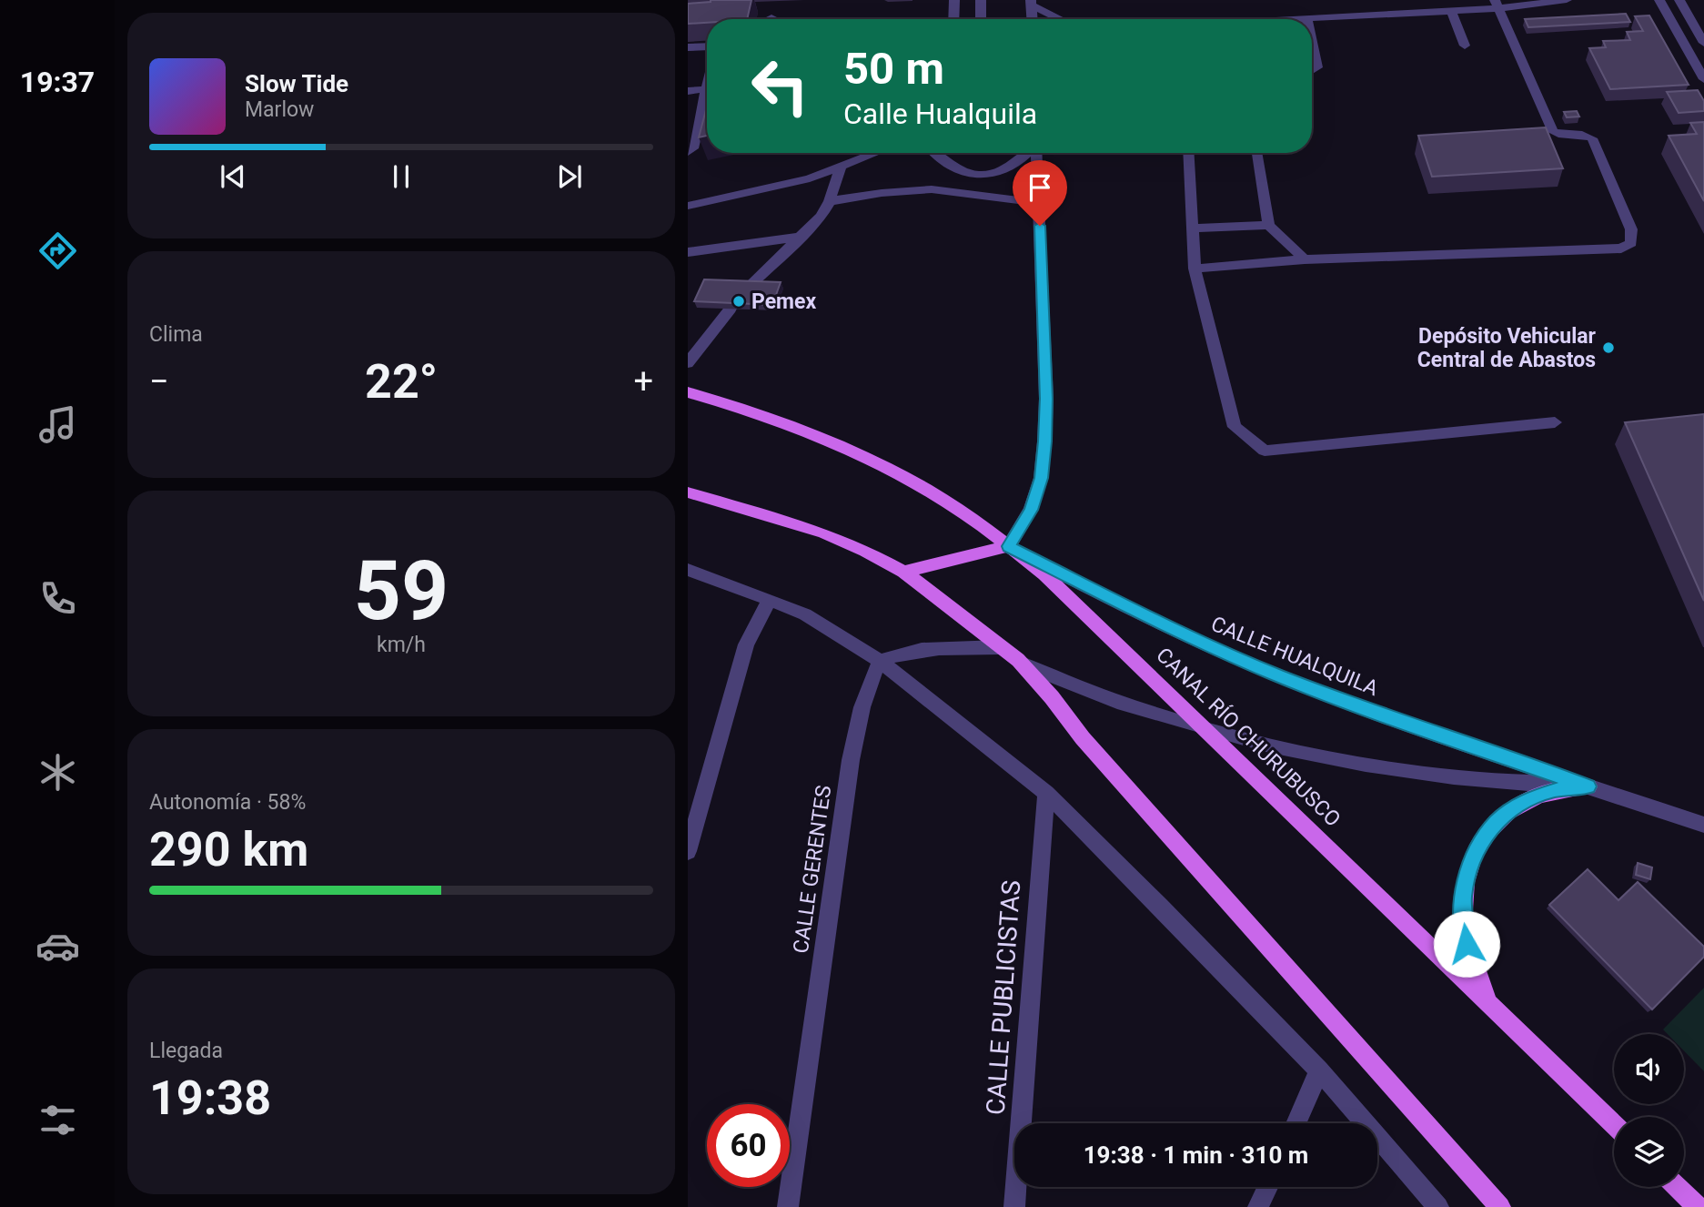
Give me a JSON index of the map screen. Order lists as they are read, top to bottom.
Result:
{
  "streets": {
    "main road": ["CANAL RÍO CHURUBUSCO"],
    "street": ["CALLE HUALQUILA", "CALLE GERENTES", "CALLE PUBLICISTAS"]
  },
  "crossings": [
    ["CALLE HUALQUILA", "CANAL RÍO CHURUBUSCO"]
  ],
  "places": ["Pemex", "Depósito Vehicular Central de Abastos"],
  "page": {
    "tabs": "19:37",
    "turn": ["50 m", "Calle Hualquila"],
    "song": ["Slow Tide", "Marlow"],
    "tile": [
      "Clima",
      ["59", "km/h"],
      ["Autonomía · 58%", "290 km"],
      ["Llegada", "19:38"]
    ],
    "heat": ["−", "22°", "+"],
    "limit": "60",
    "trip": "19:38 · 1 min · 310 m"
  }
}
